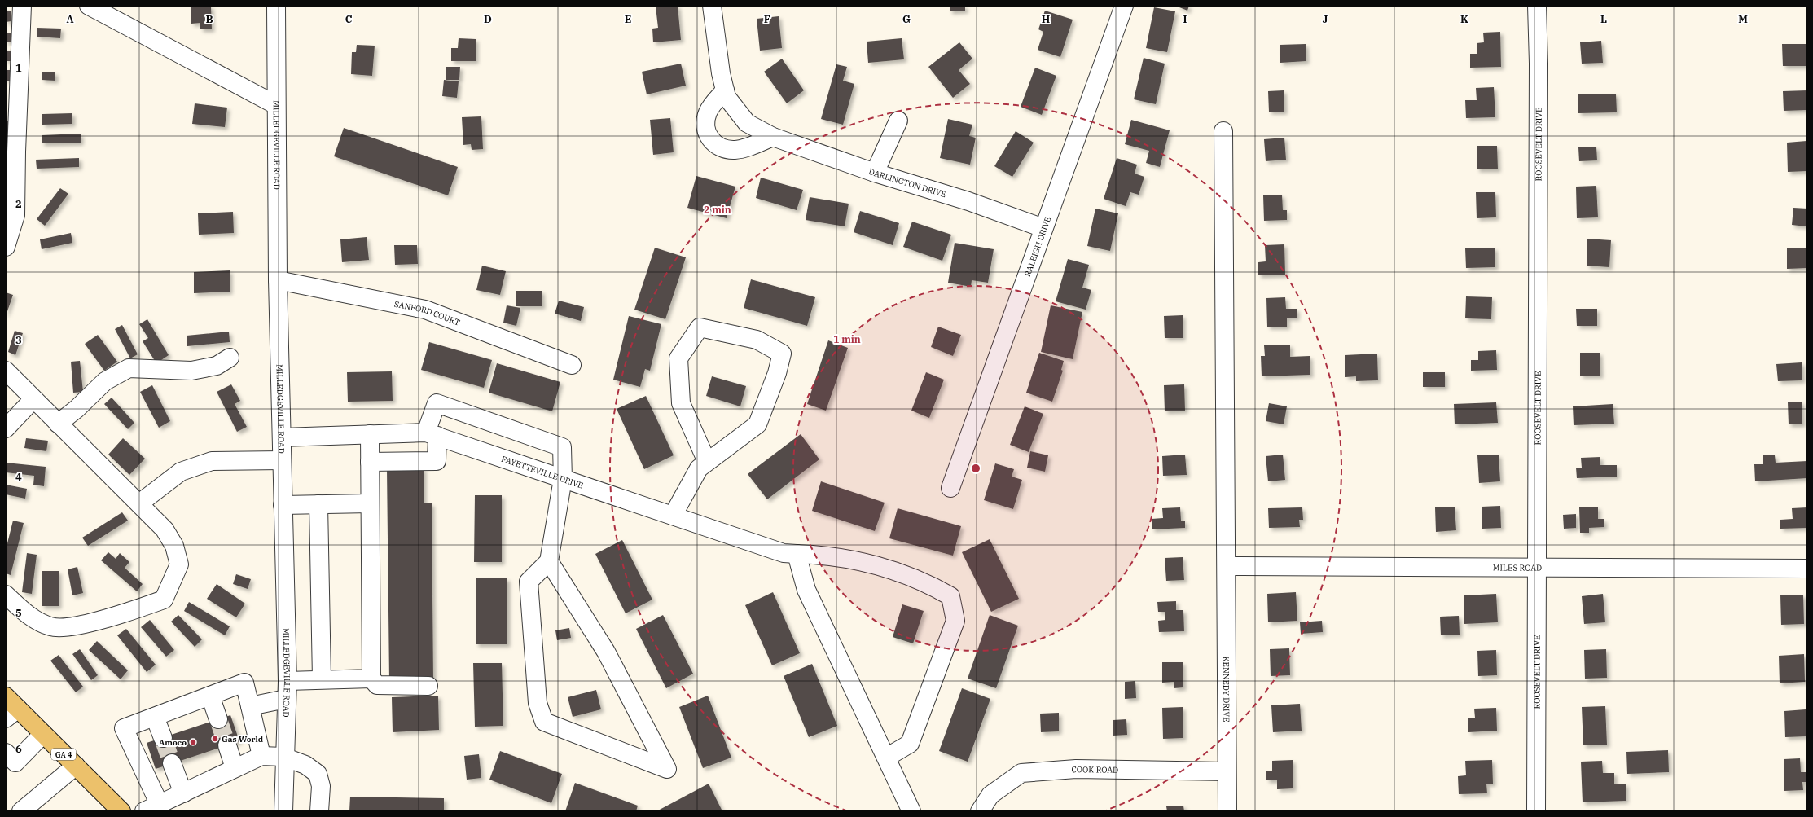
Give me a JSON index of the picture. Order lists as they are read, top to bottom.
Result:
{
  "streets": {
    "main road": ["GA 4"],
    "street": [
      "ROOSEVELT DRIVE",
      "MILLEDGEVILLE ROAD",
      "DARLINGTON DRIVE",
      "RALEIGH DRIVE",
      "SANFORD COURT",
      "FAYETTEVILLE DRIVE",
      "MILES ROAD",
      "KENNEDY DRIVE",
      "COOK ROAD"
    ]
  },
  "crossings": [
    ["ROOSEVELT DRIVE", "MILES ROAD"],
    ["MILLEDGEVILLE ROAD", "SANFORD COURT"],
    ["MILLEDGEVILLE ROAD", "FAYETTEVILLE DRIVE"],
    ["DARLINGTON DRIVE", "RALEIGH DRIVE"],
    ["MILES ROAD", "KENNEDY DRIVE"],
    ["KENNEDY DRIVE", "COOK ROAD"]
  ],
  "places": ["Gas World", "Amoco"],
  "grid": {
    "columns": [
      "A",
      "B",
      "C",
      "D",
      "E",
      "F",
      "G",
      "H",
      "I",
      "J",
      "K",
      "L",
      "M"
    ],
    "rows": [
      "1",
      "2",
      "3",
      "4",
      "5",
      "6"
    ]
  },
  "rings": ["2 min", "1 min"]
}
